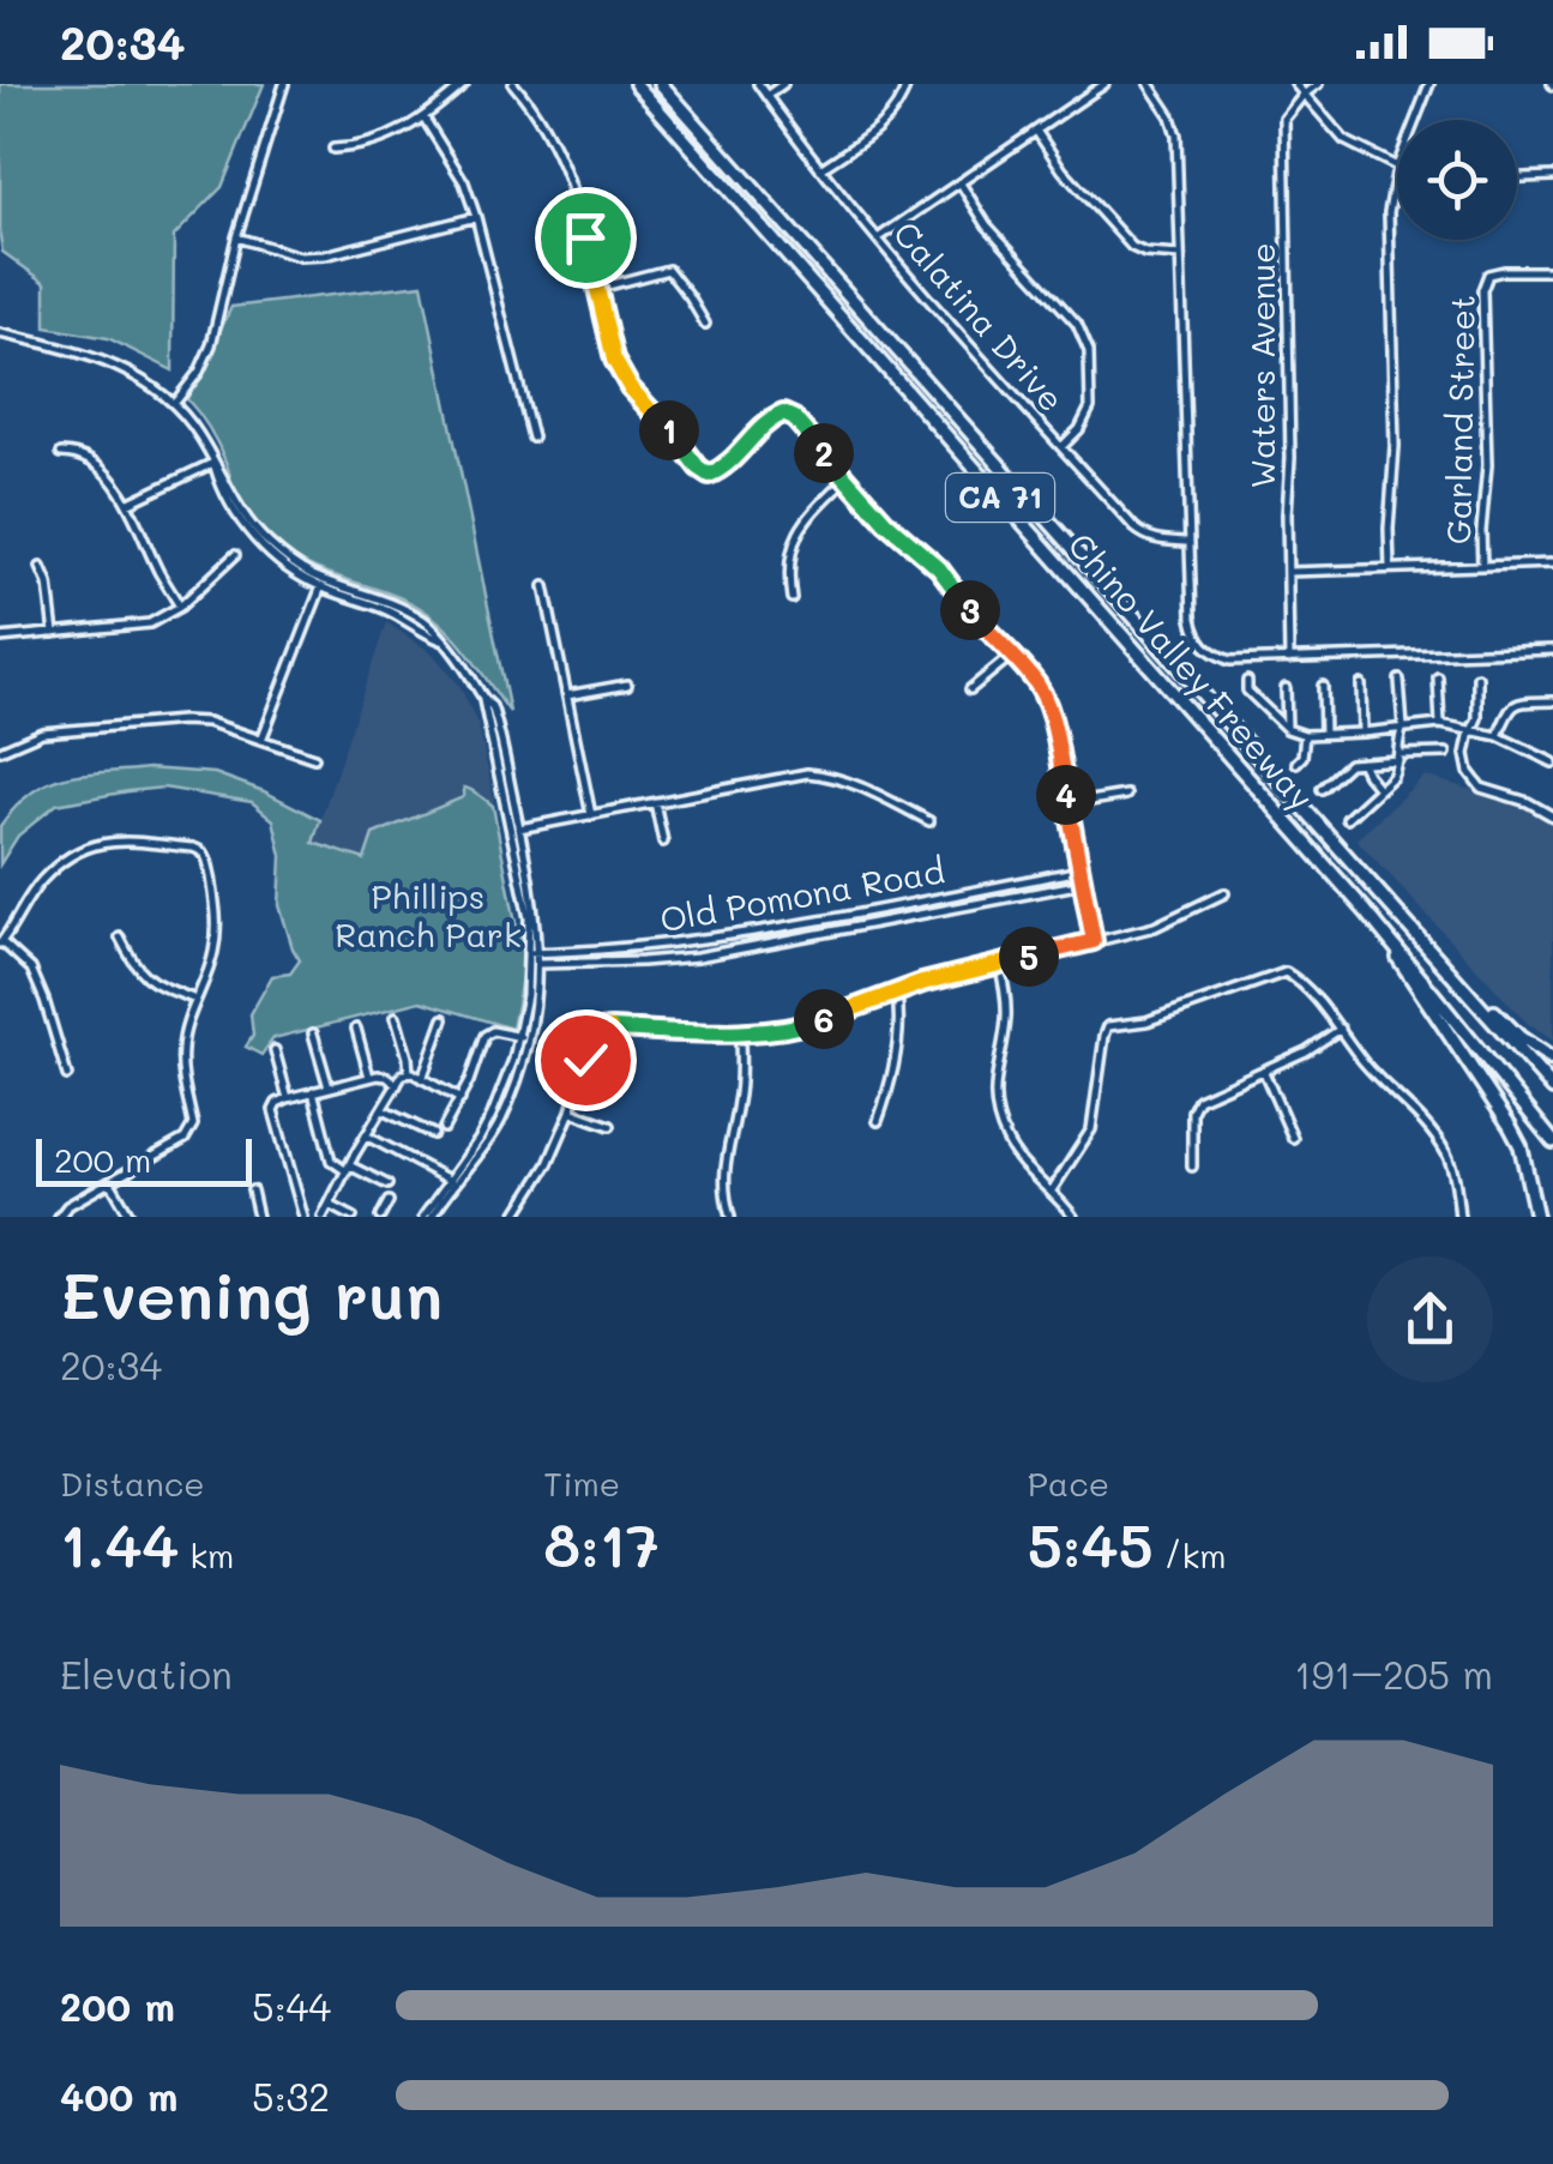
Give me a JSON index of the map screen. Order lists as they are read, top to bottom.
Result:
{
  "streets": {
    "highway": ["CA 71", "Chino Valley Freeway"],
    "street": [
      "Calatina Drive",
      "Waters Avenue",
      "Garland Street",
      "Old Pomona Road"
    ]
  },
  "parks": ["Phillips Ranch Park"],
  "scale_bar": "200 m",
  "page": {
    "status": "20:34",
    "pins": [
      "1",
      "2",
      "3",
      "4",
      "5",
      "6"
    ],
    "scale": "200 m",
    "heading": ["Evening run", "20:34"],
    "stats": [
      ["Distance", "1.44 km"],
      ["Time", "8:17"],
      ["Pace", "5:45 /km"]
    ],
    "chart": ["Elevation", "191–205 m"],
    "list": [
      {
        "name": "200 m",
        "note": "5:44"
      },
      {
        "name": "400 m",
        "note": "5:32"
      }
    ]
  }
}
